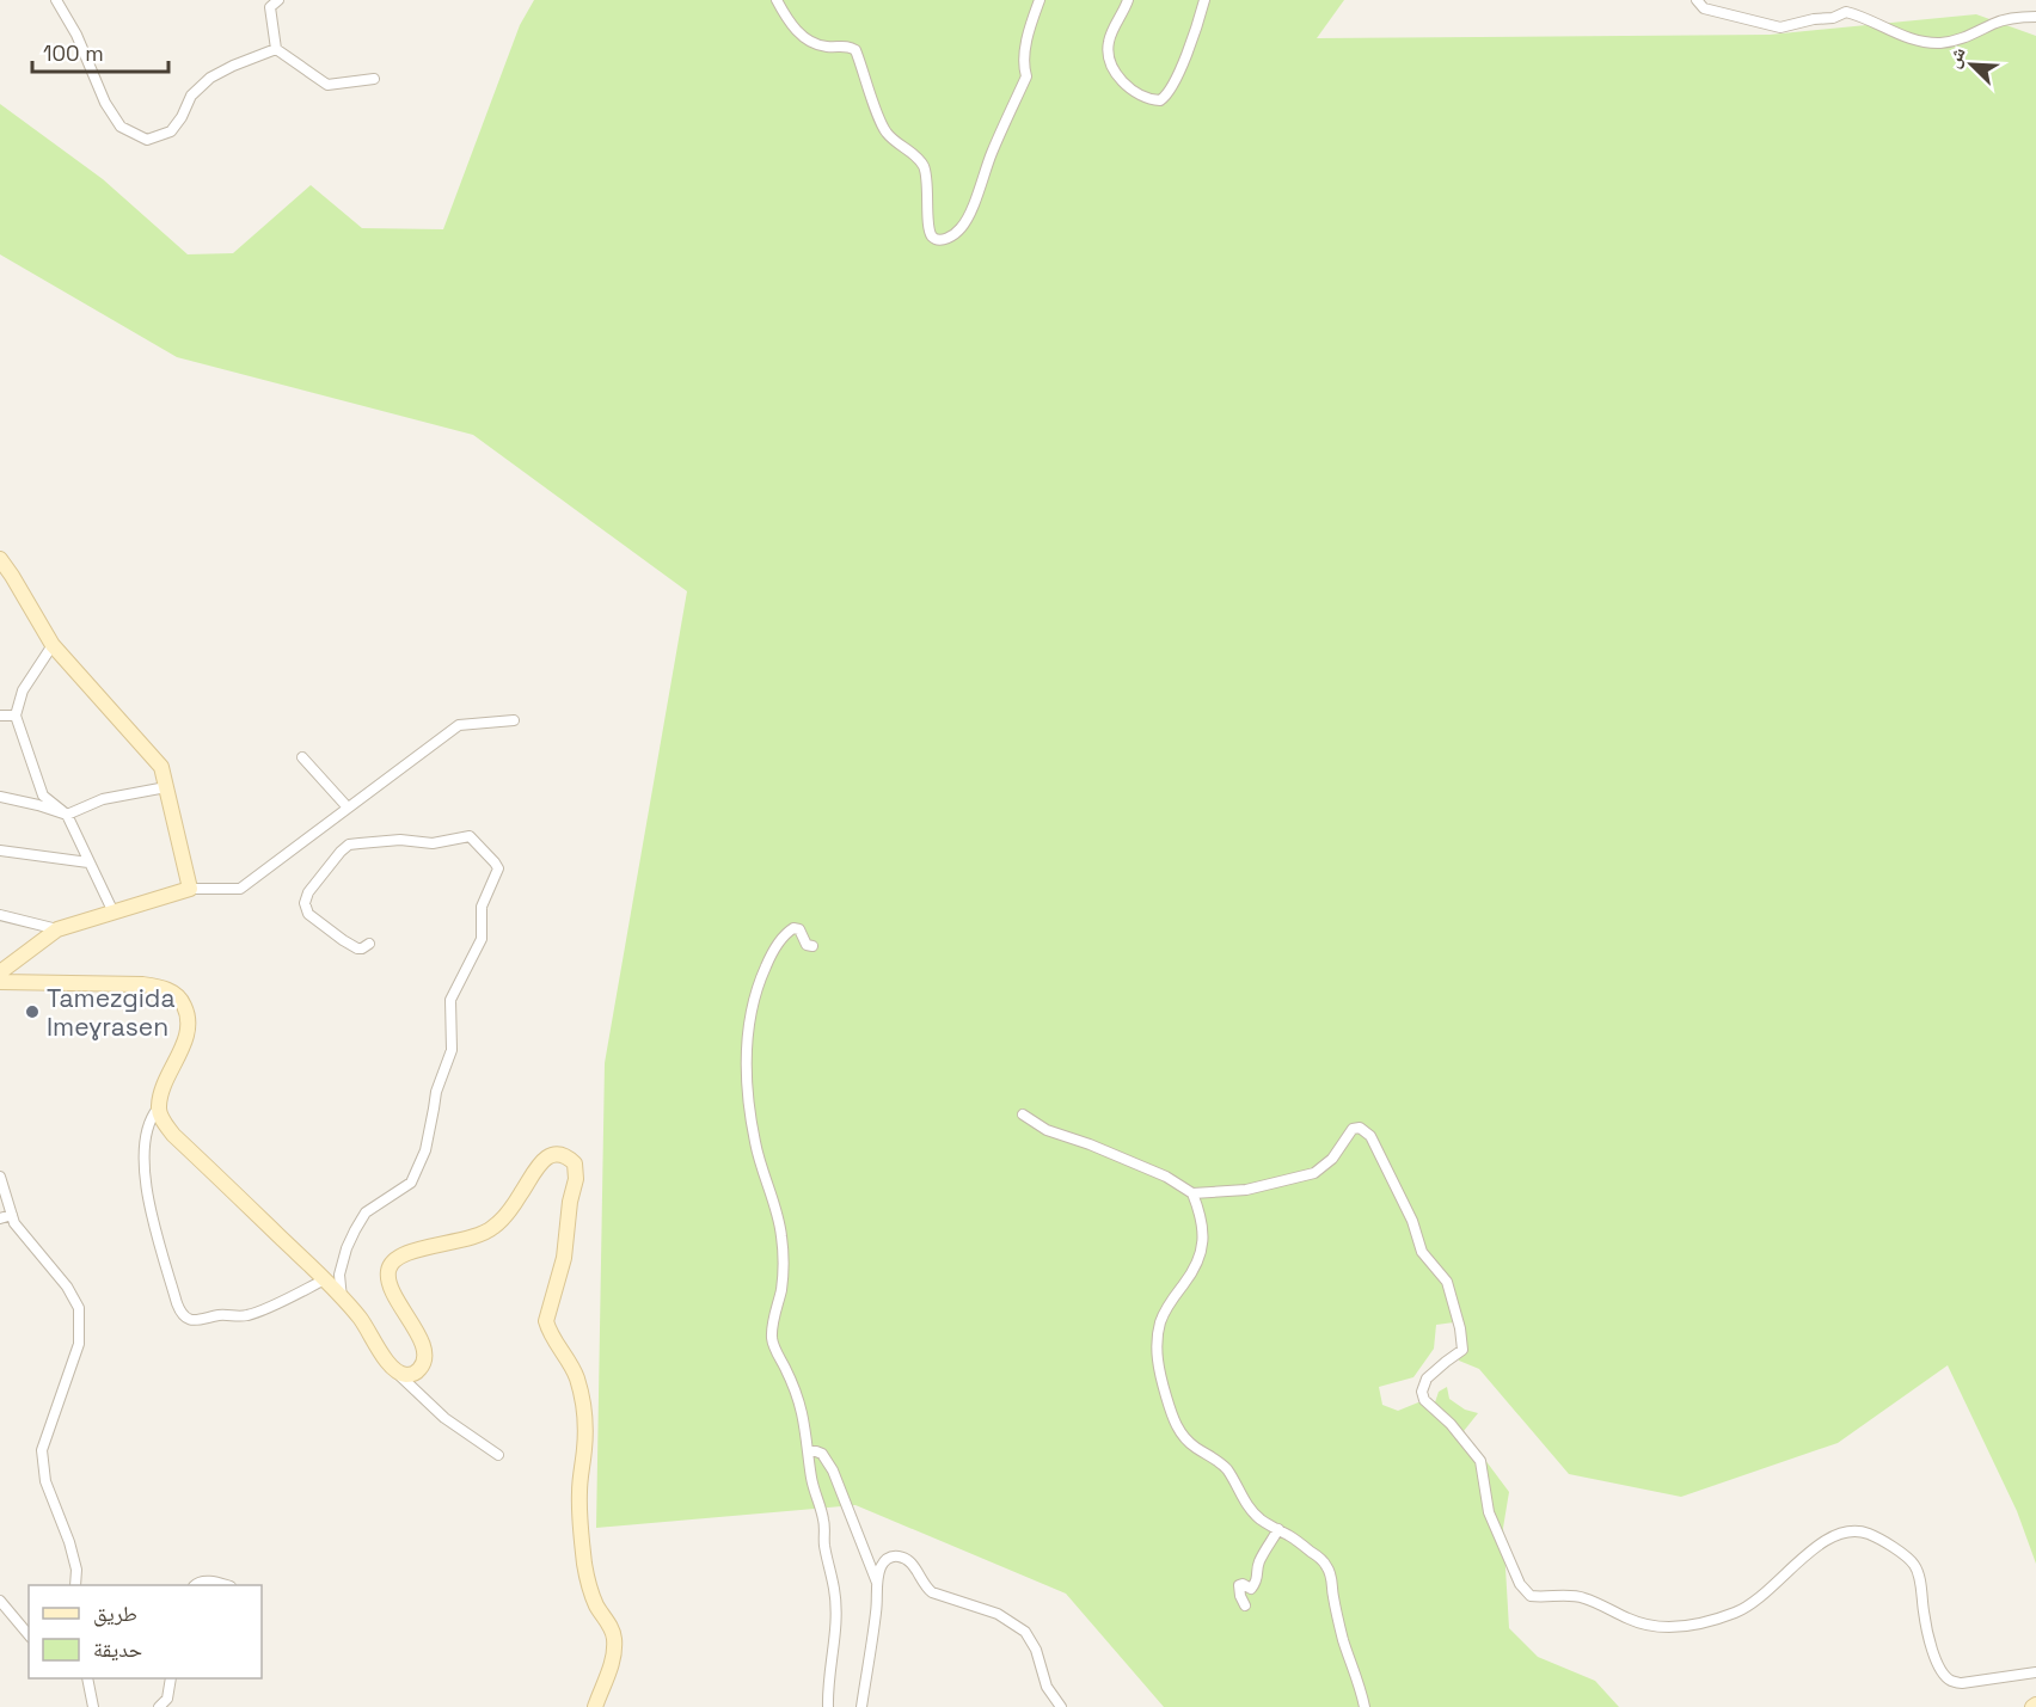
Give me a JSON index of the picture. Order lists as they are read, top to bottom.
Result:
{
  "places": ["Tamezgida Imeɣrasen"],
  "legend": ["طريق", "حديقة"],
  "scale_bar": "100 m",
  "north": "top left"
}
